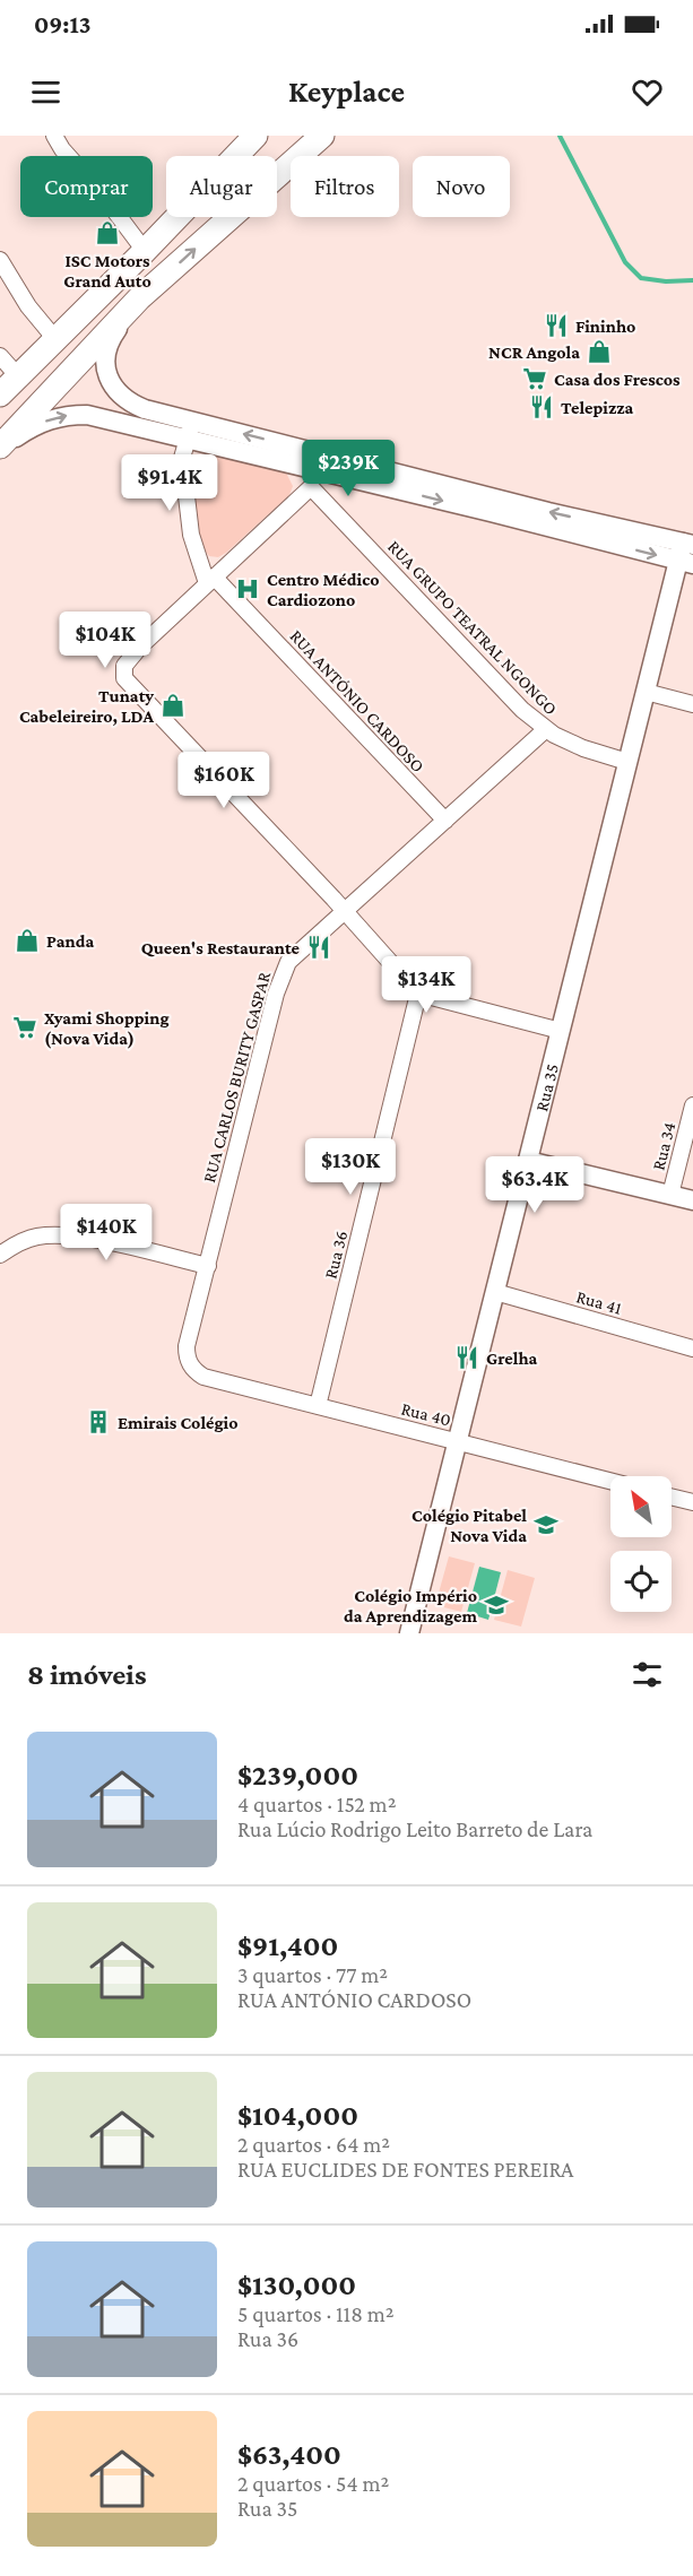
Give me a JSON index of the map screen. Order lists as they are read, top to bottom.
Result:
{
  "streets": {
    "street": [
      "RUA GRUPO TEATRAL NGONGO",
      "RUA ANTÓNIO CARDOSO",
      "RUA CARLOS BURITY GASPAR",
      "Rua 35",
      "Rua 34",
      "Rua 36",
      "Rua 41",
      "Rua 40"
    ]
  },
  "crossings": [
    ["RUA GRUPO TEATRAL NGONGO", "RUA CARLOS BURITY GASPAR"],
    ["RUA GRUPO TEATRAL NGONGO", "Rua 35"],
    ["RUA ANTÓNIO CARDOSO", "RUA CARLOS BURITY GASPAR"],
    ["RUA CARLOS BURITY GASPAR", "Rua 40"],
    ["Rua 35", "Rua 41"],
    ["Rua 35", "Rua 40"],
    ["Rua 36", "Rua 40"]
  ],
  "places": {
    "shop": [
      "ISC Motors Grand Auto",
      "NCR Angola",
      "Tunaty Cabeleireiro, LDA",
      "Panda"
    ],
    "restaurant": [
      "Fininho",
      "Telepizza",
      "Queen's Restaurante",
      "Grelha"
    ],
    "supermarket": ["Casa dos Frescos", "Xyami Shopping (Nova Vida)"],
    "hospital": ["Centro Médico Cardiozono"],
    "building": ["Emirais Colégio"],
    "school or university": ["Colégio Pitabel Nova Vida", "Colégio Império da Aprendizagem"]
  },
  "north": "top left",
  "page": {
    "status": "09:13",
    "header": "Keyplace",
    "chip": [
      "Comprar",
      "Alugar",
      "Filtros",
      "Novo"
    ],
    "price": [
      "$239K",
      "$91.4K",
      "$104K",
      "$160K",
      "$134K",
      "$130K",
      "$63.4K",
      "$140K"
    ],
    "heading": "8 imóveis",
    "list": [
      {
        "name": "$239,000",
        "note": "4 quartos · 152 m² · Rua Lúcio Rodrigo Leito Barreto de Lara"
      },
      {
        "name": "$91,400",
        "note": "3 quartos · 77 m² · RUA ANTÓNIO CARDOSO"
      },
      {
        "name": "$104,000",
        "note": "2 quartos · 64 m² · RUA EUCLIDES DE FONTES PEREIRA"
      },
      {
        "name": "$130,000",
        "note": "5 quartos · 118 m² · Rua 36"
      },
      {
        "name": "$63,400",
        "note": "2 quartos · 54 m² · Rua 35"
      }
    ]
  }
}
